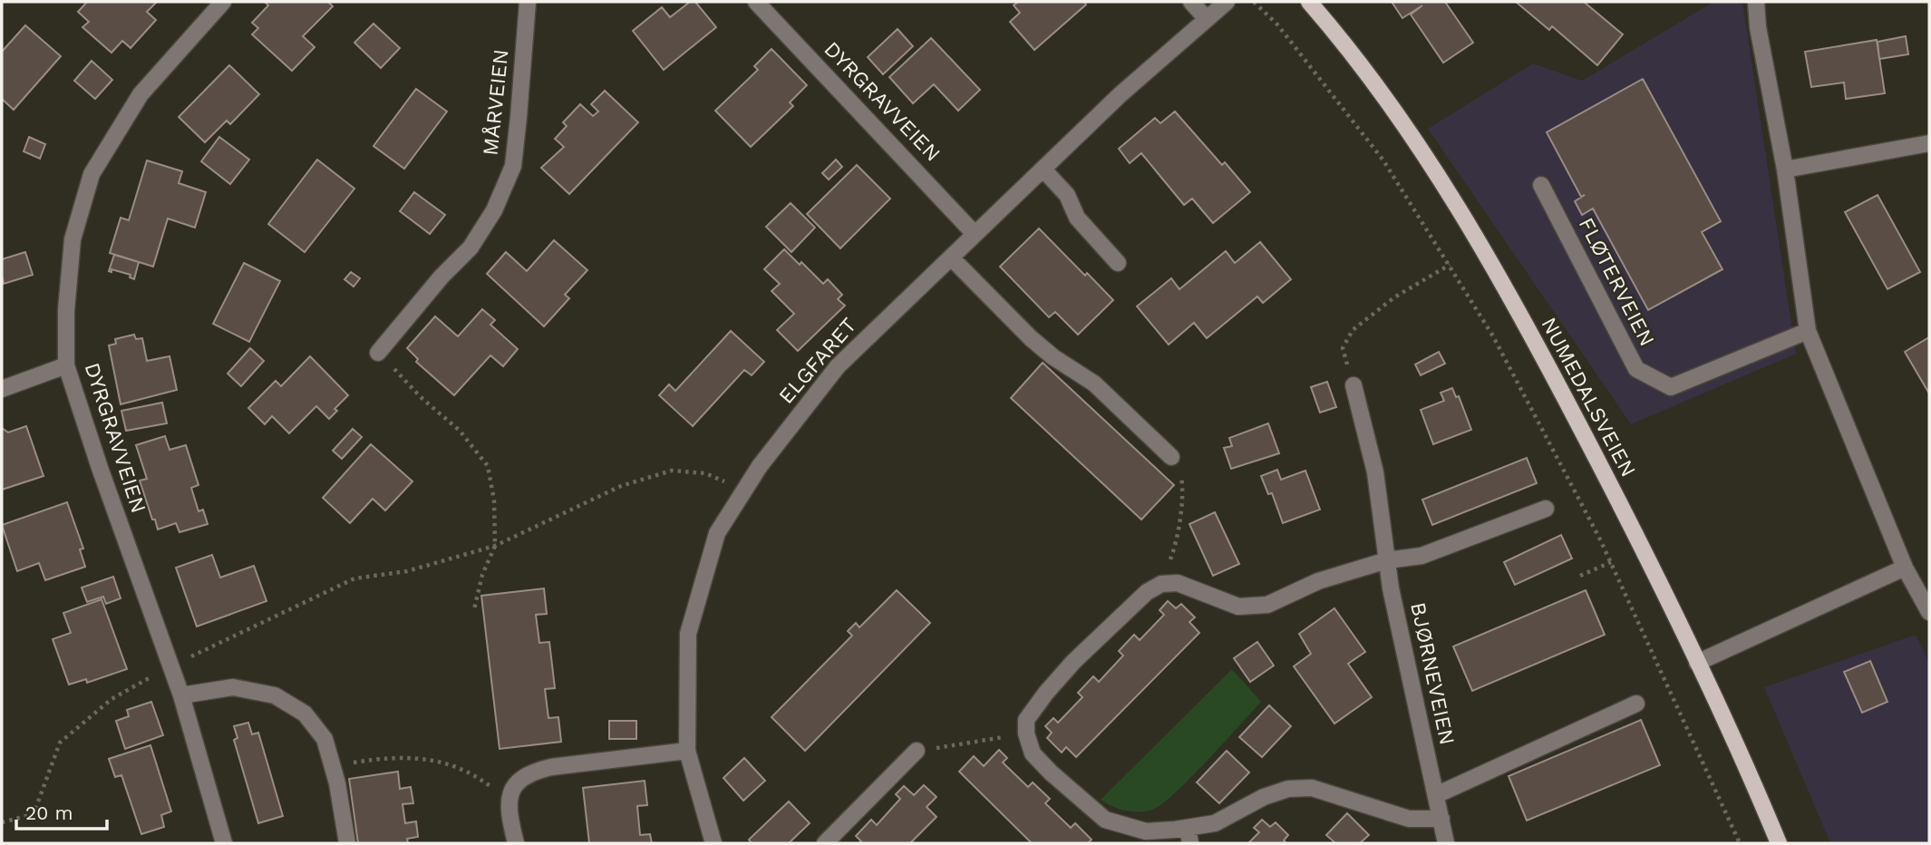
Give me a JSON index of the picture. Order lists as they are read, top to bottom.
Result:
{
  "streets": {
    "main road": ["NUMEDALSVEIEN"],
    "street": [
      "DYRGRAVVEIEN",
      "MÅRVEIEN",
      "FLØTERVEIEN",
      "ELGFARET",
      "BJØRNEVEIEN"
    ]
  },
  "crossings": [
    ["DYRGRAVVEIEN", "ELGFARET"]
  ],
  "scale_bar": "20 m"
}
